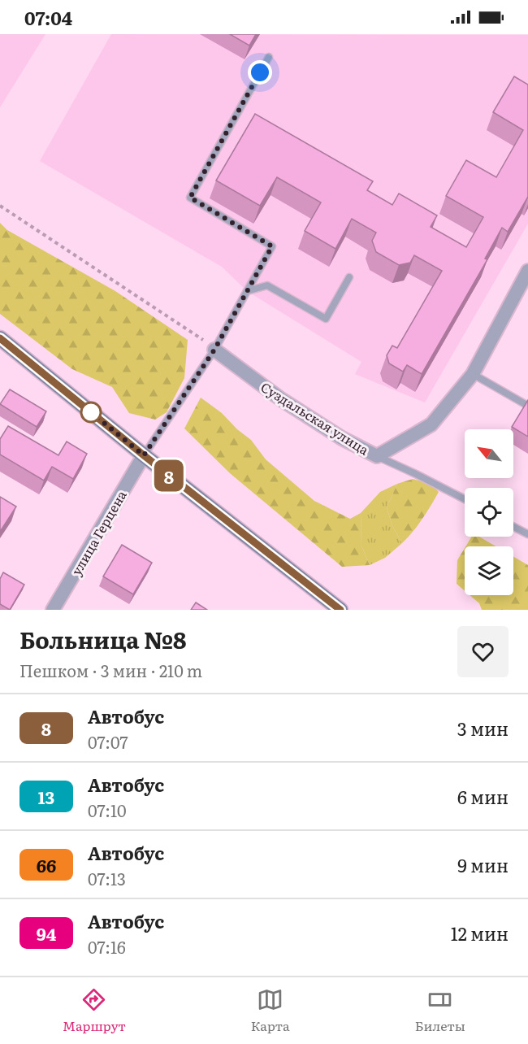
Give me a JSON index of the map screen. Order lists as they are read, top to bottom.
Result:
{
  "streets": {
    "street": ["Суздальская улица", "улица Герцена"]
  },
  "lines": ["bus line 8"],
  "north": "top left",
  "page": {
    "status": "07:04",
    "on_map": "8",
    "heading": ["Больница №8", "Пешком · 3 мин · 210 m"],
    "list": [
      {
        "mark": "8",
        "name": "Автобус",
        "note": "07:07",
        "value": "3 мин"
      },
      {
        "mark": "13",
        "name": "Автобус",
        "note": "07:10",
        "value": "6 мин"
      },
      {
        "mark": "66",
        "name": "Автобус",
        "note": "07:13",
        "value": "9 мин"
      },
      {
        "mark": "94",
        "name": "Автобус",
        "note": "07:16",
        "value": "12 мин"
      }
    ],
    "tabs": ["Маршрут", "Карта", "Билеты"]
  }
}
